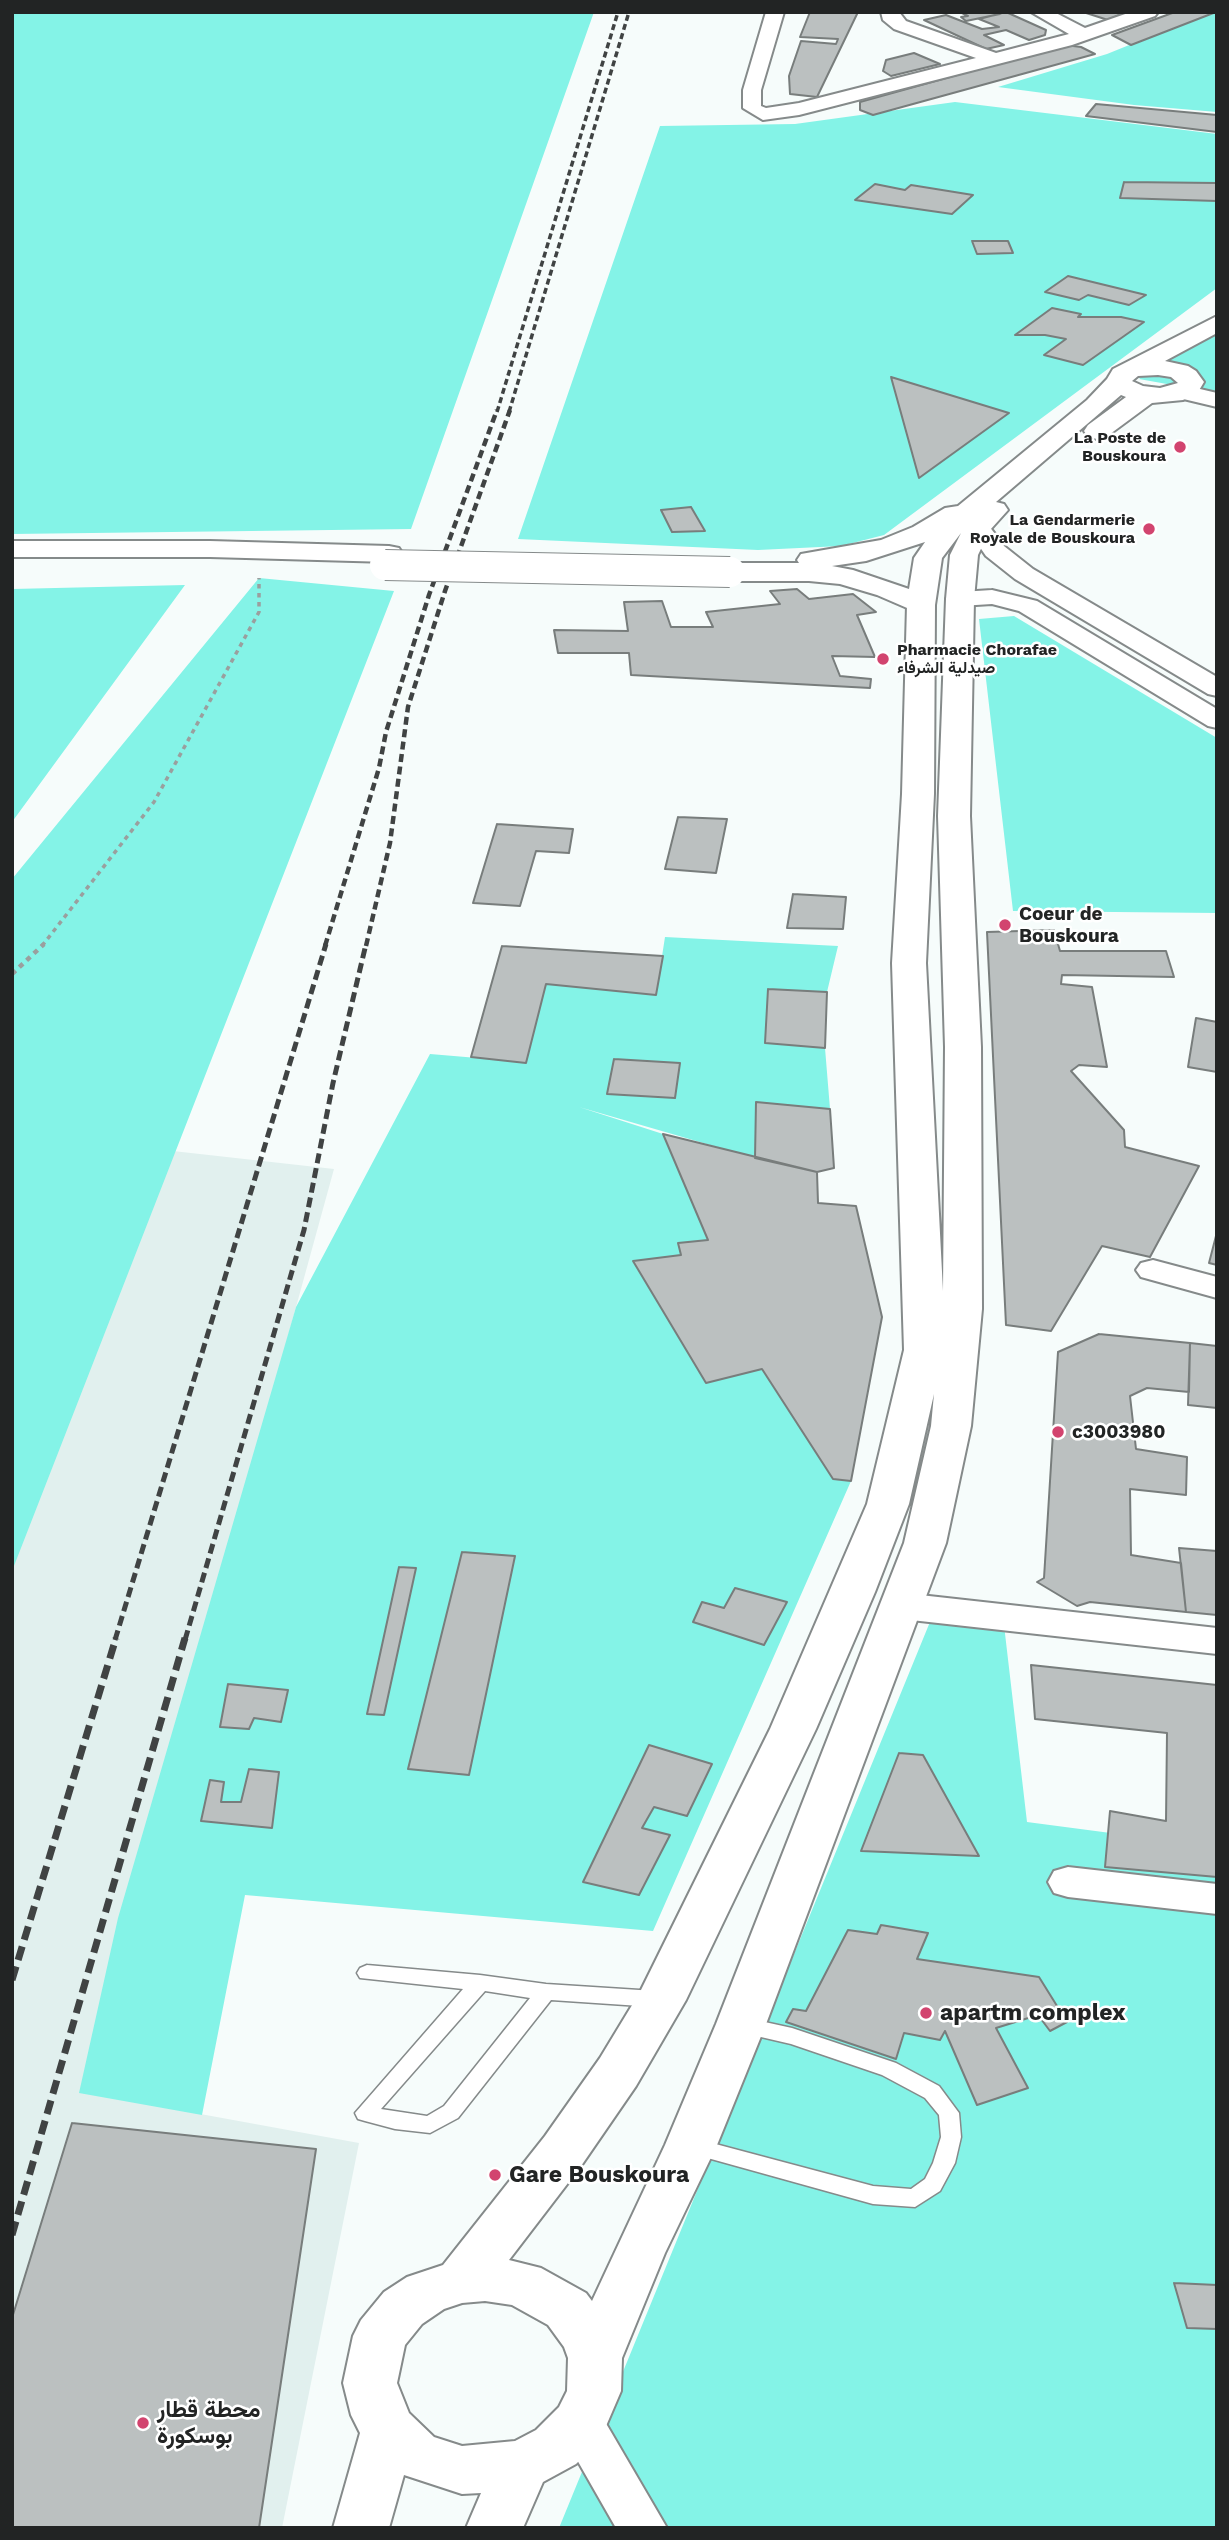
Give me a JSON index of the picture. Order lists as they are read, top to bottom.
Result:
{
  "places": [
    "La Poste de Bouskoura",
    "La Gendarmerie Royale de Bouskoura",
    "Pharmacie Chorafae صيدلية الشرفاء",
    "Coeur de Bouskoura",
    "c3003980",
    "apartm complex",
    "Gare Bouskoura",
    "محطة قطار بوسكورة"
  ]
}
